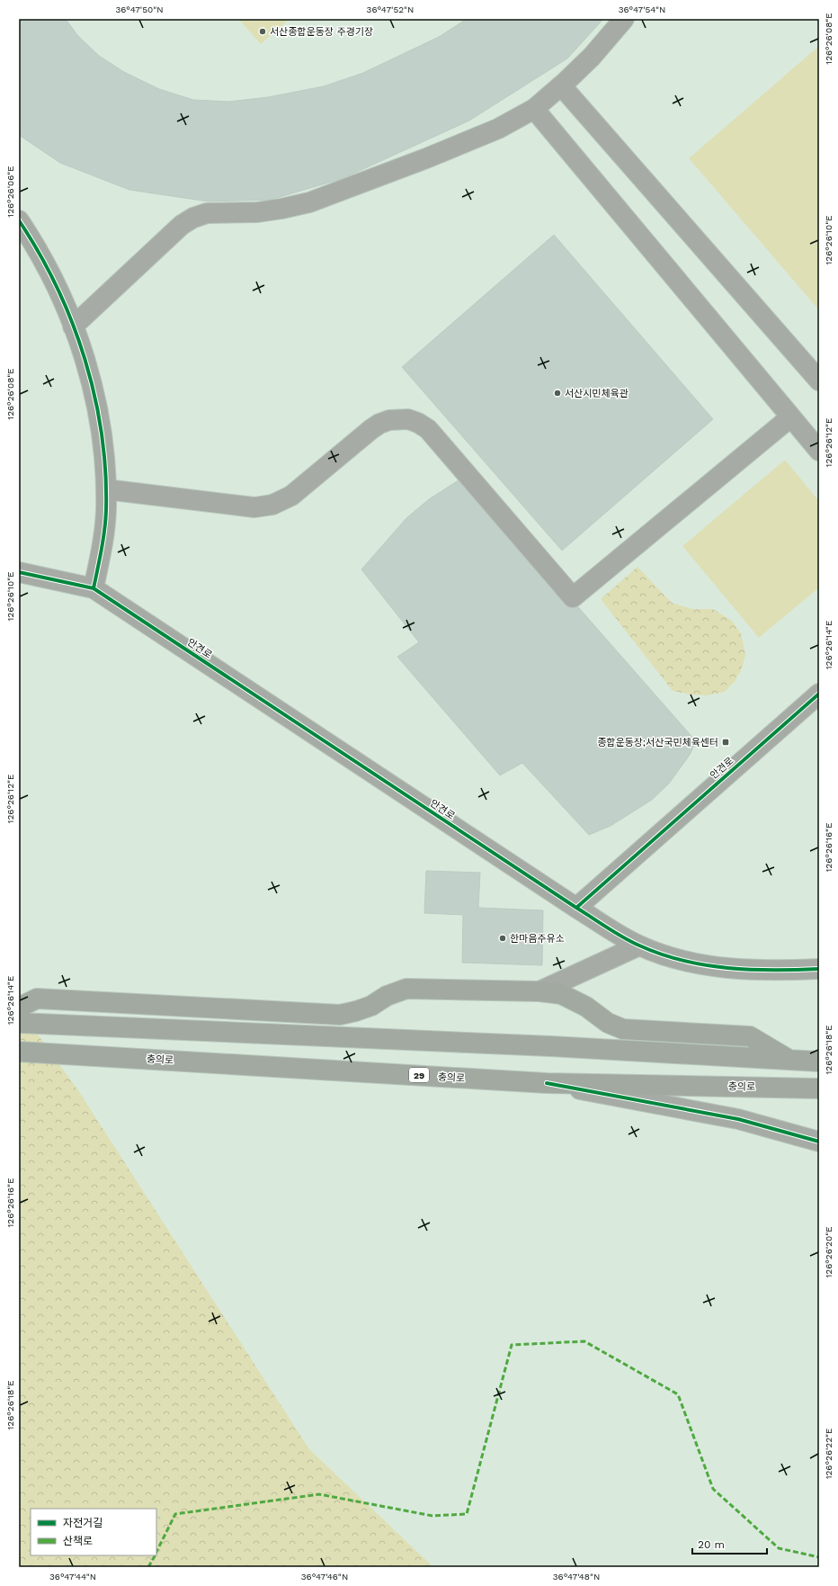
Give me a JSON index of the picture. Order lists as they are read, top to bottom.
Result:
{
  "streets": {
    "highway": ["충의로", "29"],
    "street": ["안견로"]
  },
  "places": {
    "other": ["서산종합운동장 주경기장", "서산시민체육관", "한마음주유소"],
    "transit": ["종합운동장;서산국민체육센터"]
  },
  "legend": ["자전거길", "산책로"],
  "scale_bar": "20 m",
  "coordinates": [
    "36°47'50\"N",
    "36°47'52\"N",
    "36°47'54\"N",
    "126°26'08\"E",
    "126°26'06\"E",
    "126°26'10\"E",
    "126°26'12\"E",
    "126°26'14\"E",
    "126°26'16\"E",
    "126°26'18\"E",
    "126°26'20\"E",
    "126°26'22\"E",
    "36°47'44\"N",
    "36°47'46\"N",
    "36°47'48\"N"
  ]
}
